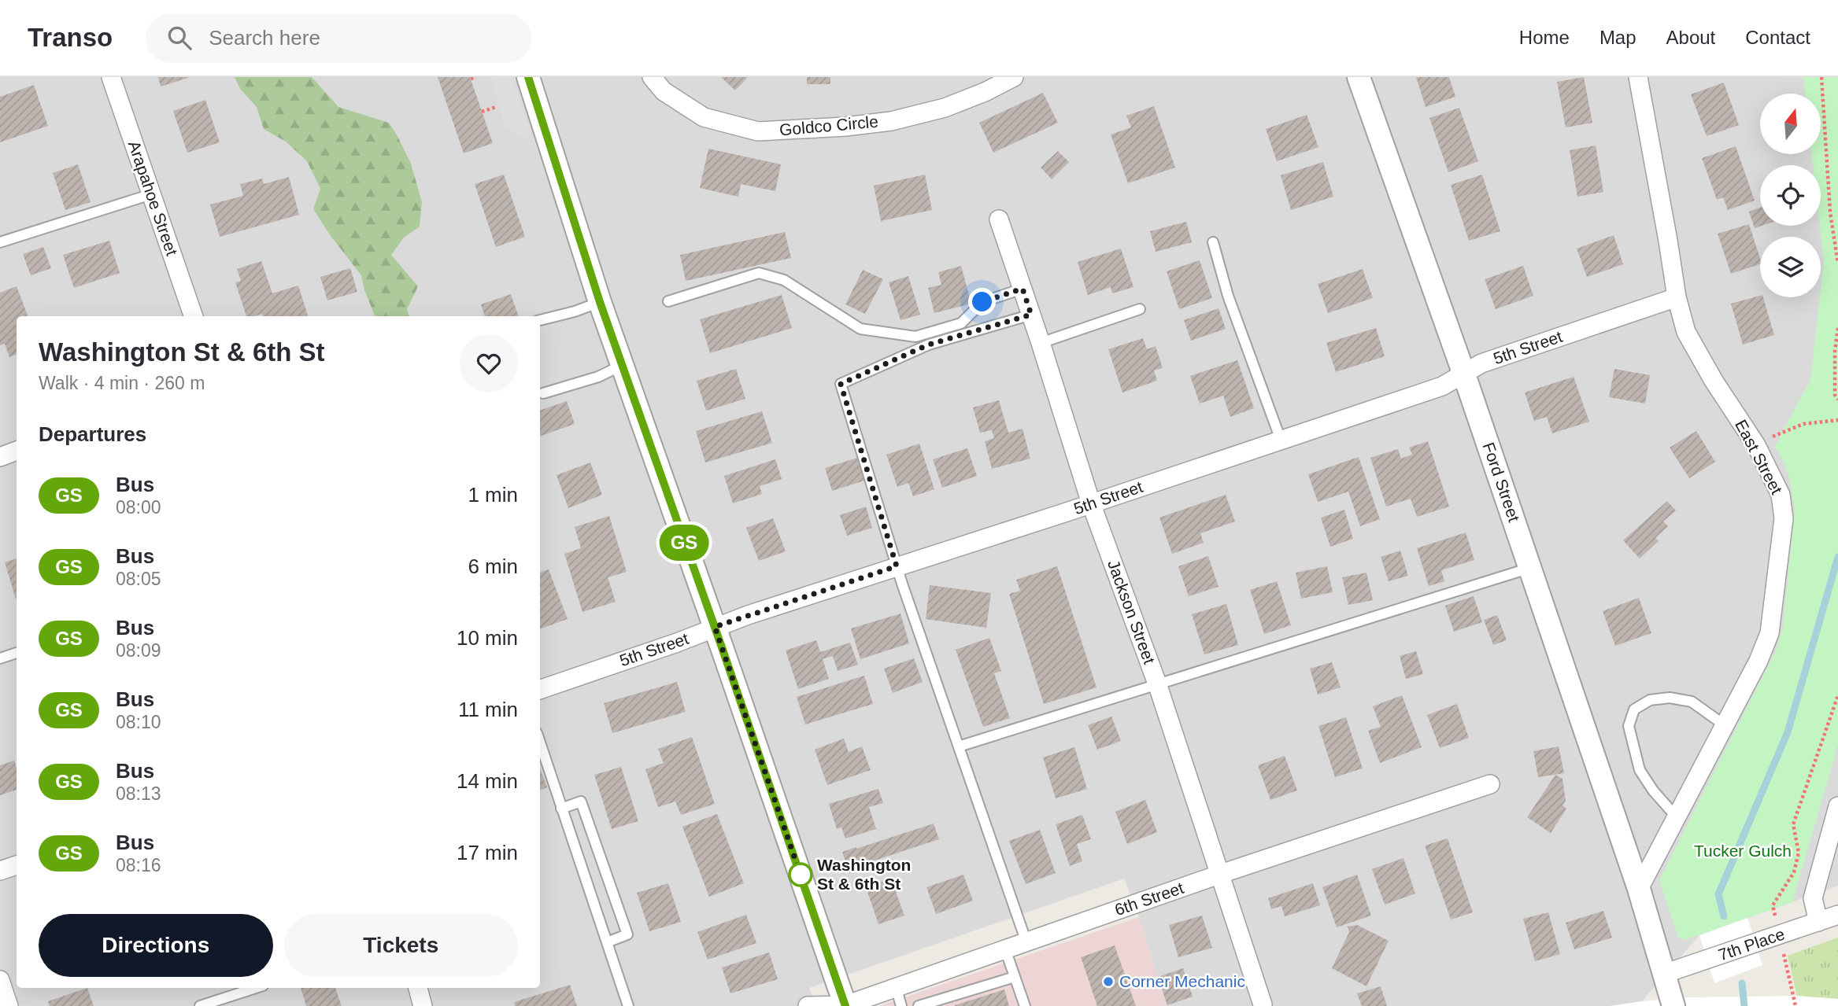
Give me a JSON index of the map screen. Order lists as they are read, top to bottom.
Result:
{
  "streets": {
    "street": [
      "Goldco Circle",
      "Arapahoe Street",
      "5th Street",
      "East Street",
      "Ford Street",
      "Jackson Street",
      "6th Street",
      "7th Place"
    ]
  },
  "crossings": [
    ["5th Street", "East Street"],
    ["5th Street", "Ford Street"],
    ["5th Street", "Jackson Street"],
    ["East Street", "Ford Street"],
    ["Ford Street", "7th Place"],
    ["Jackson Street", "6th Street"]
  ],
  "parks": ["Tucker Gulch"],
  "places": ["Washington St & 6th St", "Corner Mechanic"],
  "lines": ["bus line GS"],
  "north": "top",
  "page": {
    "header": "Transo",
    "search": "Search here",
    "nav": [
      "Home",
      "Map",
      "About",
      "Contact"
    ],
    "on_map": "GS",
    "heading": [
      ["Washington St & 6th St", "Walk · 4 min · 260 m"],
      "Departures"
    ],
    "list": [
      {
        "mark": "GS",
        "name": "Bus",
        "note": "08:00",
        "value": "1 min"
      },
      {
        "mark": "GS",
        "name": "Bus",
        "note": "08:05",
        "value": "6 min"
      },
      {
        "mark": "GS",
        "name": "Bus",
        "note": "08:09",
        "value": "10 min"
      },
      {
        "mark": "GS",
        "name": "Bus",
        "note": "08:10",
        "value": "11 min"
      },
      {
        "mark": "GS",
        "name": "Bus",
        "note": "08:13",
        "value": "14 min"
      },
      {
        "mark": "GS",
        "name": "Bus",
        "note": "08:16",
        "value": "17 min"
      }
    ],
    "buttons": ["Directions", "Tickets"]
  }
}
